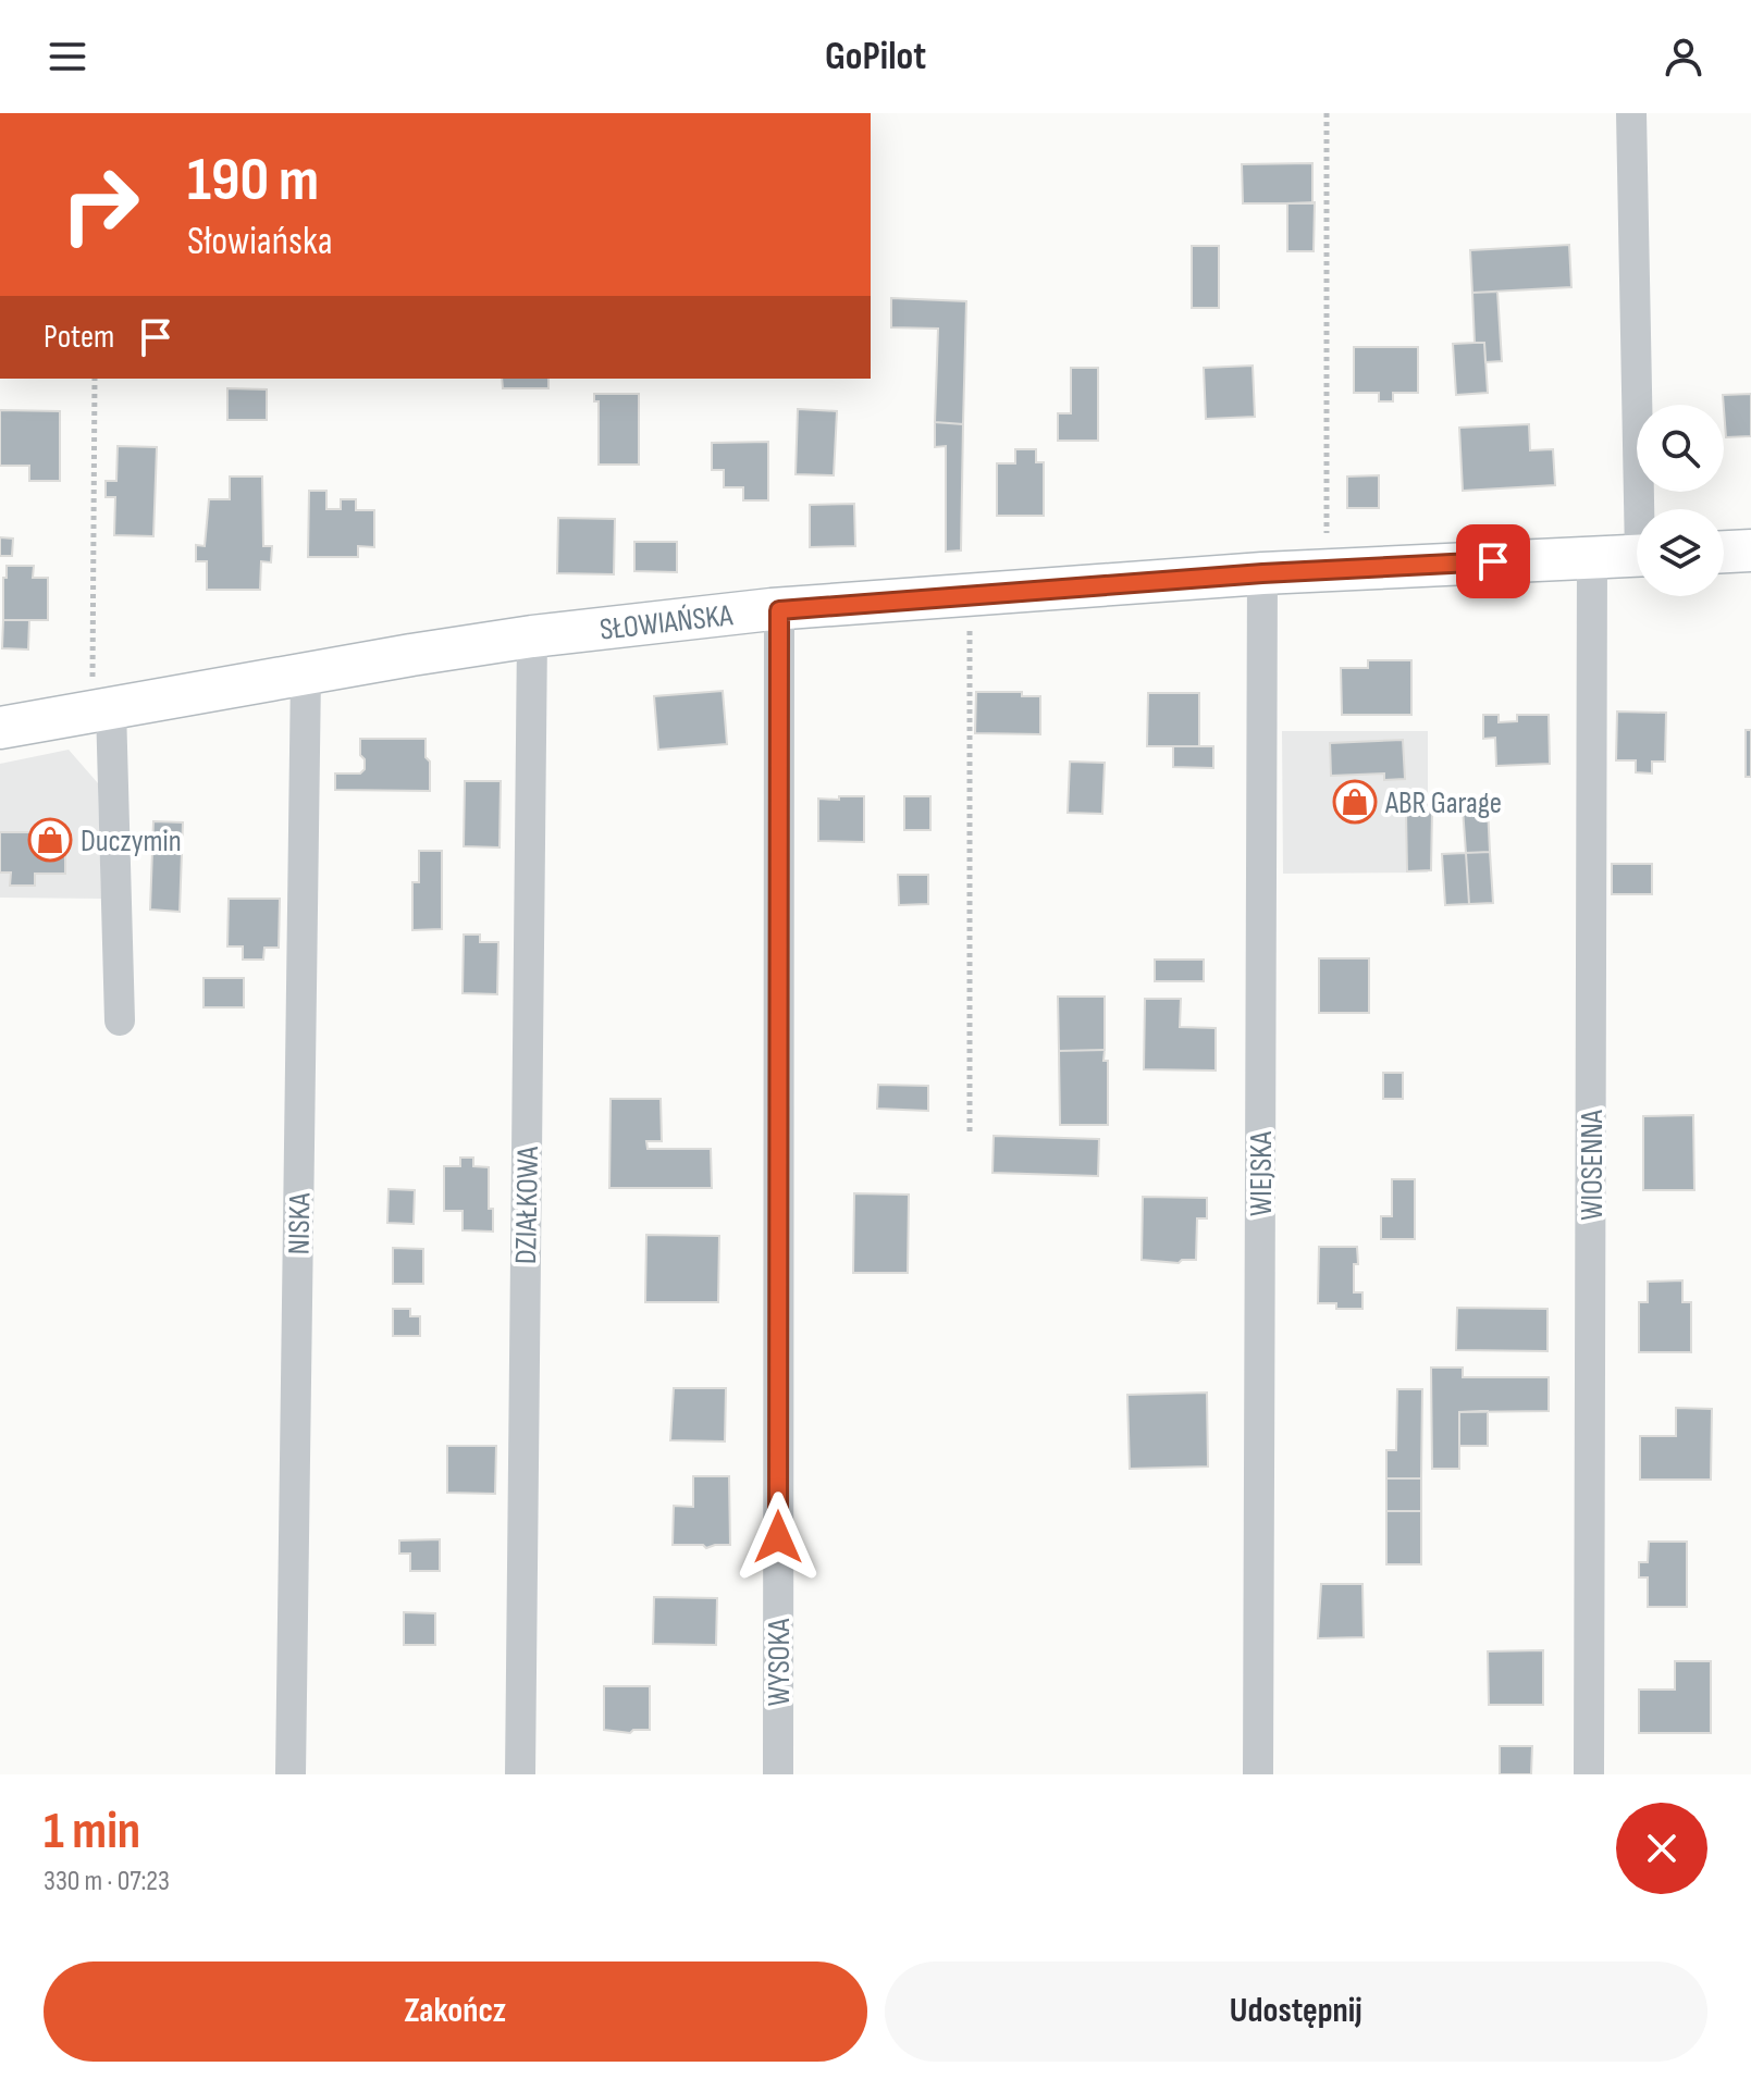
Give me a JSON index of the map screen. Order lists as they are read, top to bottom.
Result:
{
  "streets": {
    "street": [
      "SŁOWIAŃSKA",
      "WIOSENNA",
      "WIEJSKA",
      "DZIAŁKOWA",
      "NISKA",
      "WYSOKA"
    ]
  },
  "crossings": [
    ["SŁOWIAŃSKA", "WIOSENNA"],
    ["SŁOWIAŃSKA", "WIEJSKA"],
    ["SŁOWIAŃSKA", "DZIAŁKOWA"],
    ["SŁOWIAŃSKA", "NISKA"],
    ["SŁOWIAŃSKA", "WYSOKA"]
  ],
  "places": {
    "shop": ["ABR Garage", "Duczymin"]
  },
  "page": {
    "header": "GoPilot",
    "turn": ["190 m", "Słowiańska"],
    "then": "Potem",
    "heading": ["1 min", "330 m · 07:23"],
    "buttons": ["Zakończ", "Udostępnij"]
  }
}
